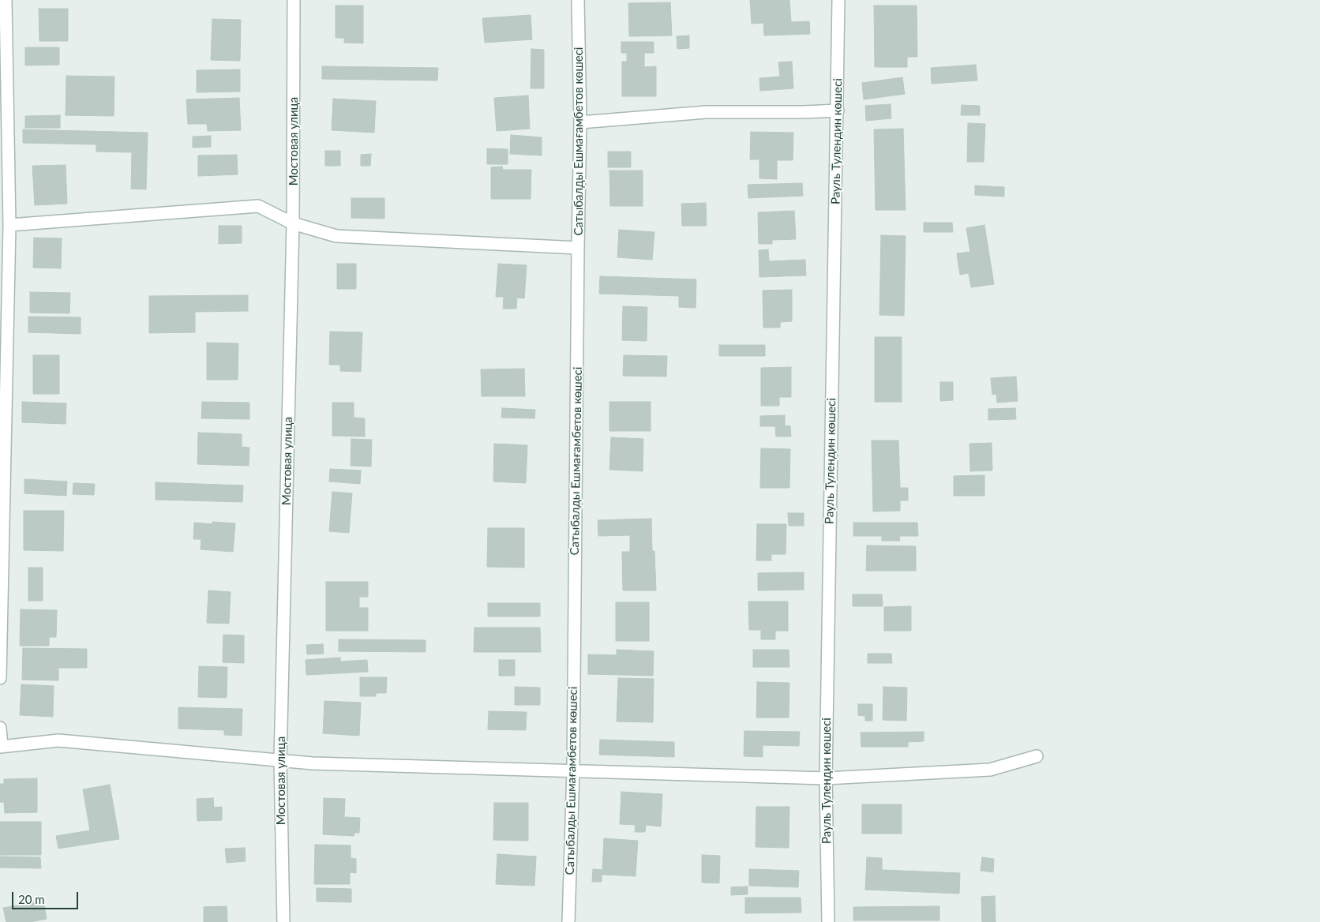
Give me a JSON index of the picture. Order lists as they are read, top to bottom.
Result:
{
  "streets": {
    "street": ["Мостовая улица", "Сатыбалды Ешмағамбетов көшесі", "Рауль Тулендин көшесі"]
  },
  "scale_bar": "20 m"
}
